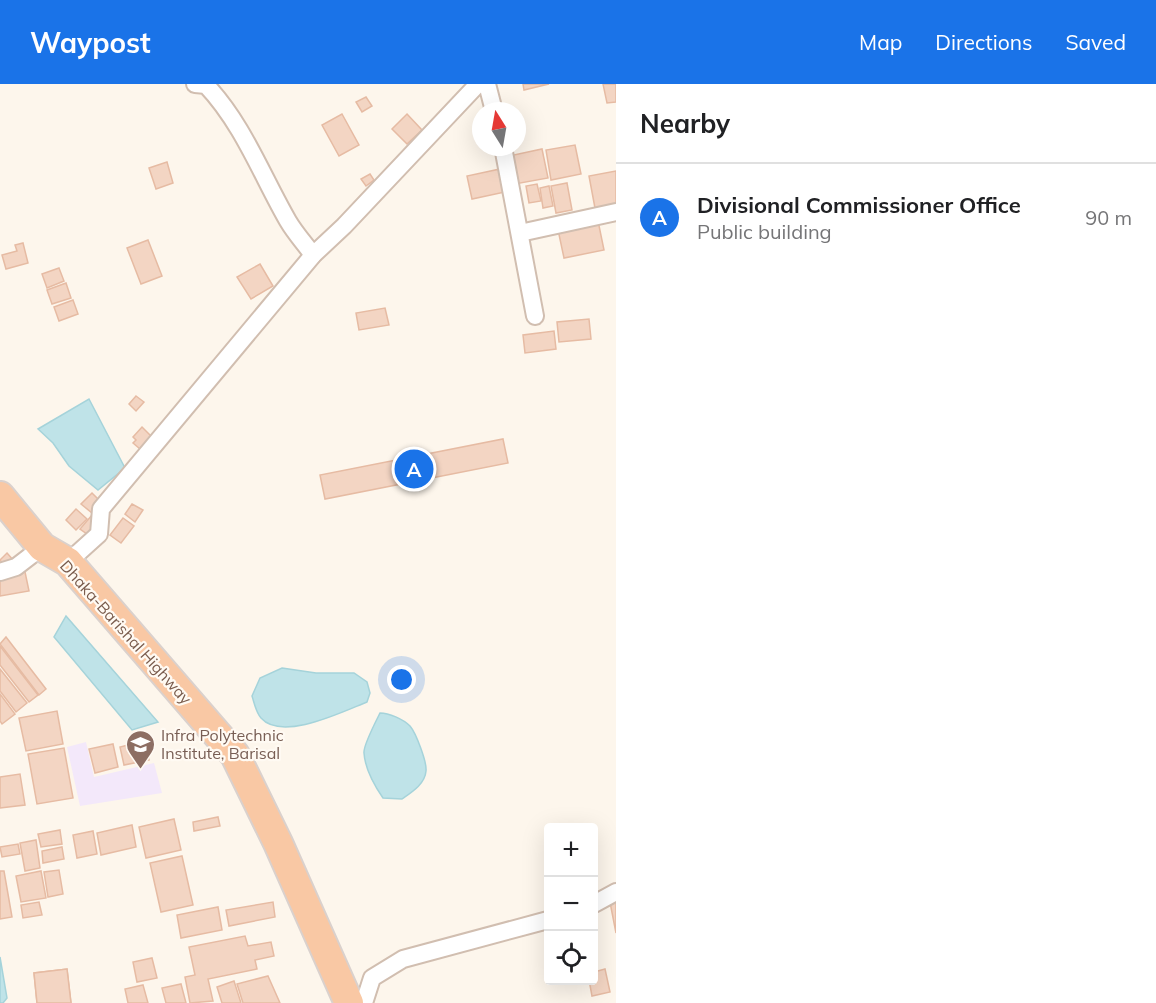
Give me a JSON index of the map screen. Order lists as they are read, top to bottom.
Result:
{
  "streets": {
    "highway": ["Dhaka-Barishal Highway"]
  },
  "places": {
    "school or university": ["Infra Polytechnic Institute, Barisal"]
  },
  "north": "top",
  "page": {
    "header": "Waypost",
    "nav": ["Map", "Directions", "Saved"],
    "heading": "Nearby",
    "list": [
      {
        "mark": "A",
        "name": "Divisional Commissioner Office",
        "note": "Public building",
        "value": "90 m"
      }
    ],
    "pins": "A",
    "map_buttons": ["+", "−"]
  }
}
